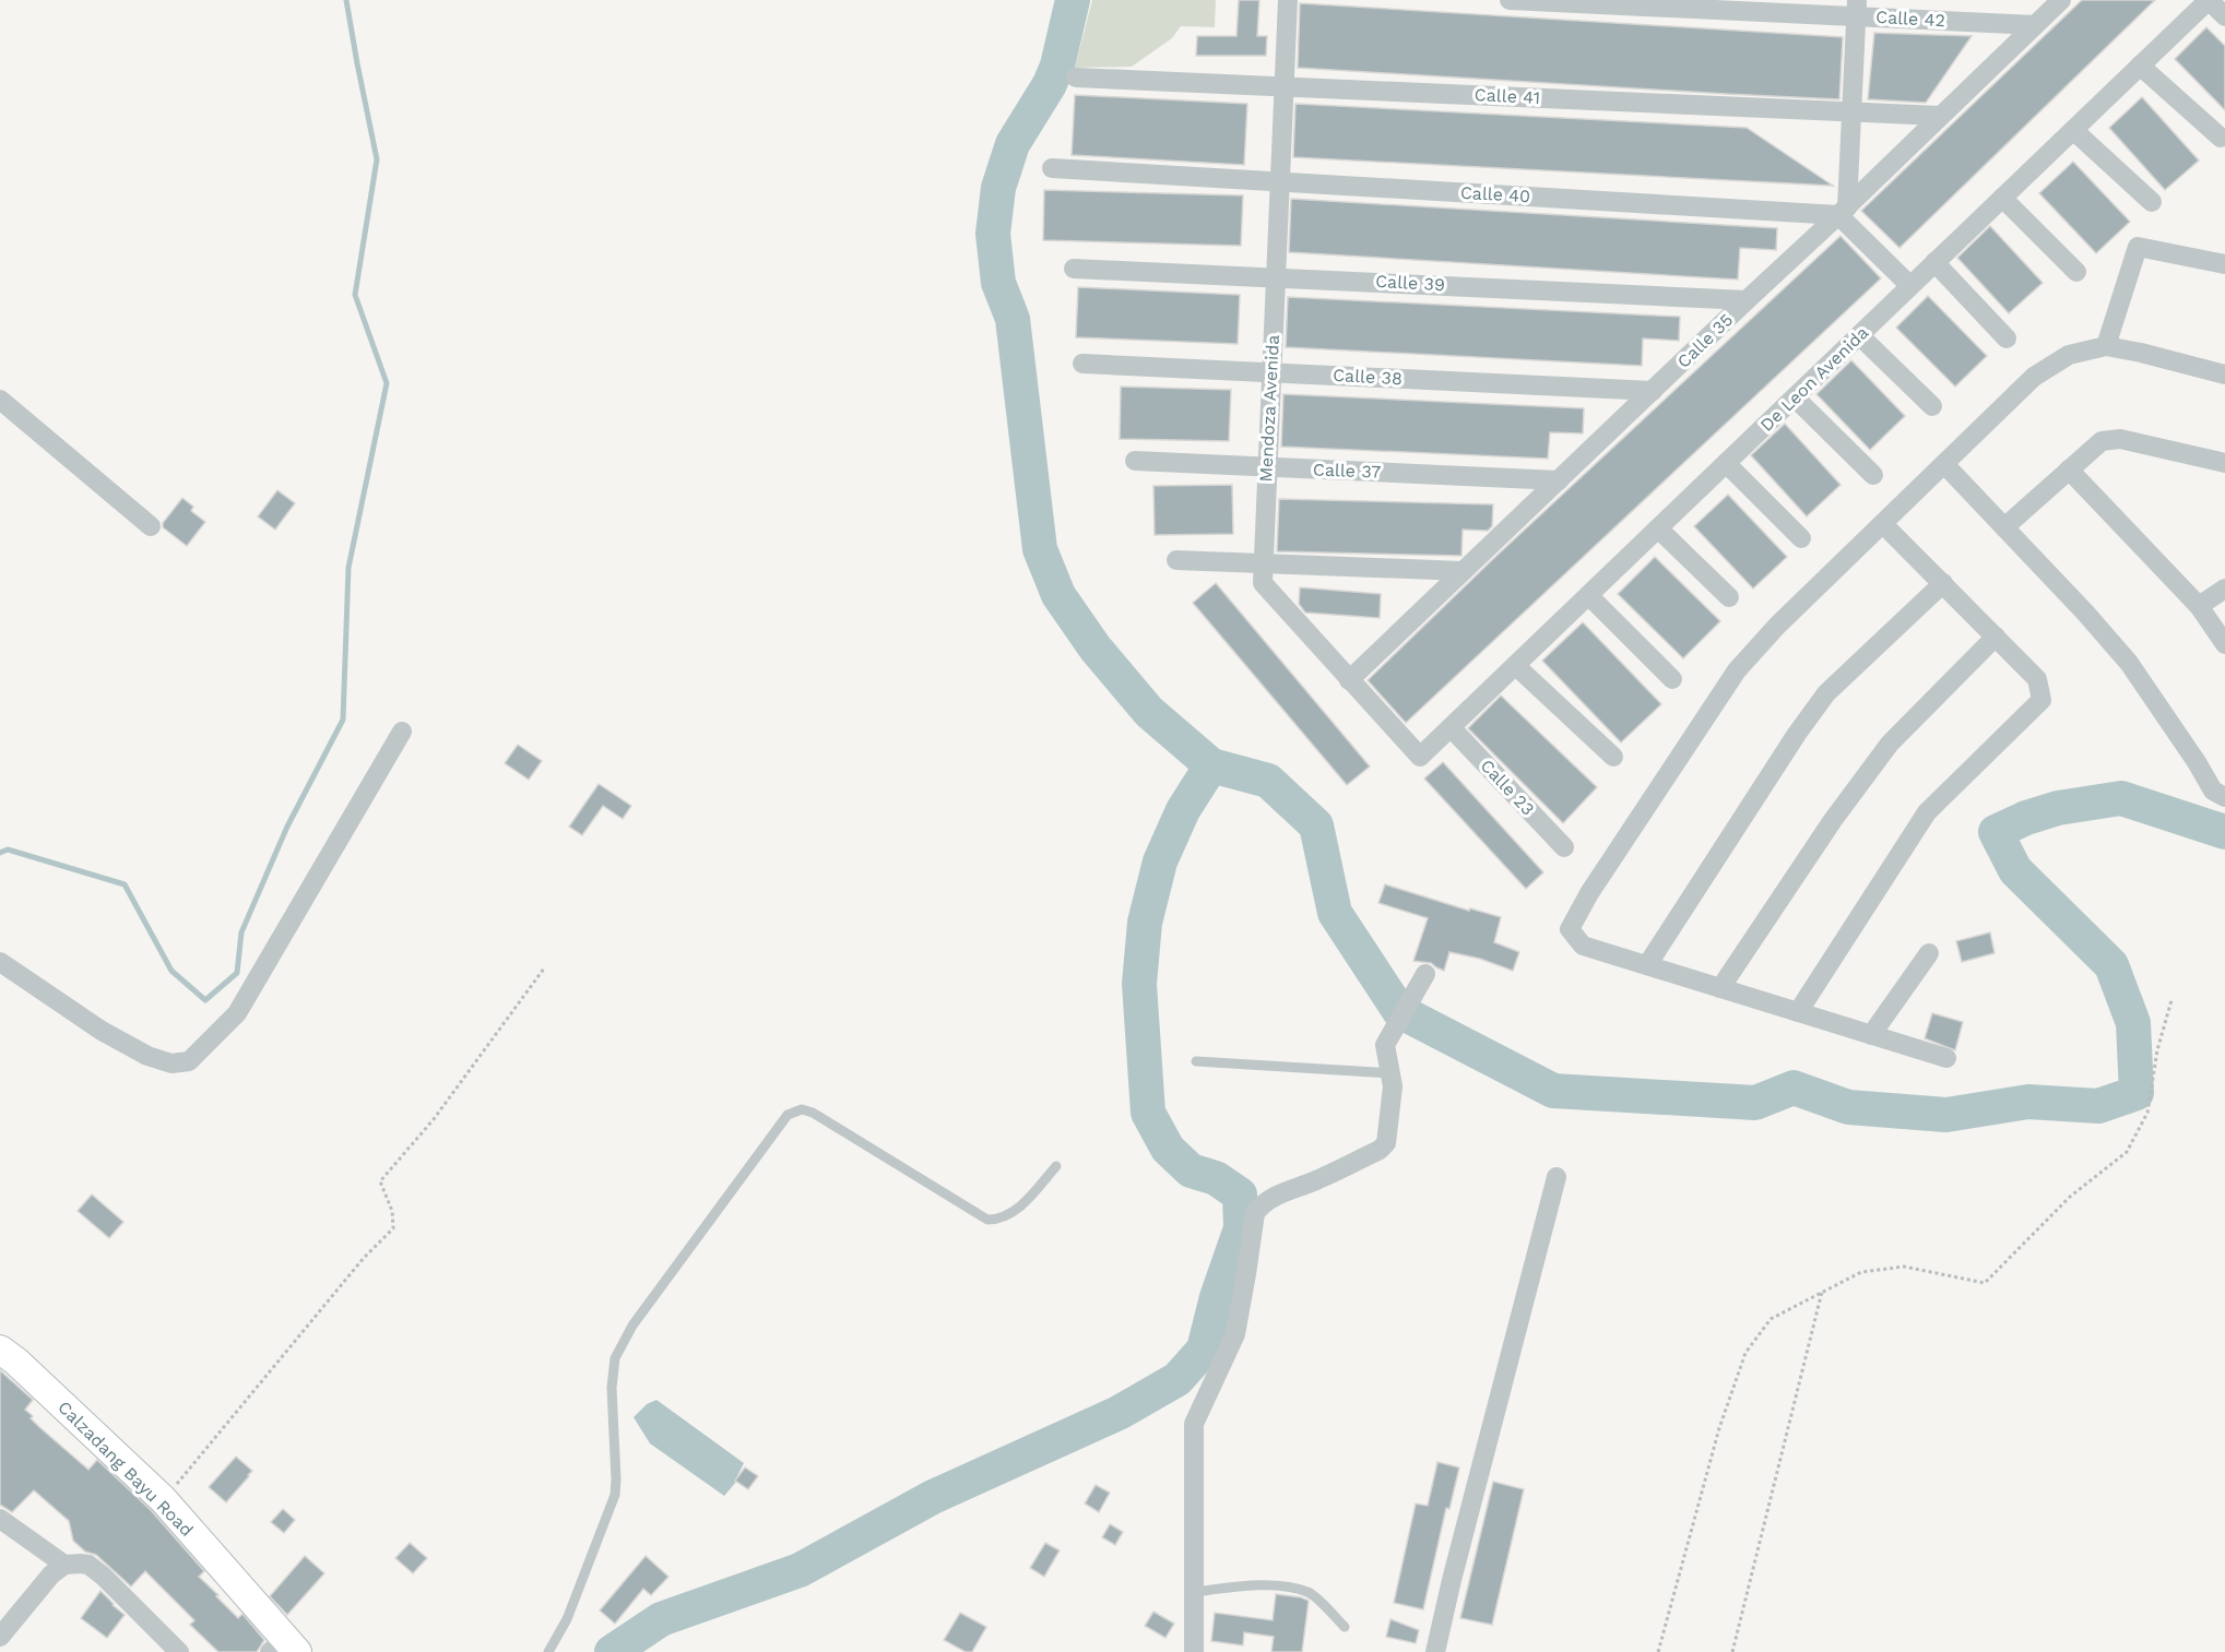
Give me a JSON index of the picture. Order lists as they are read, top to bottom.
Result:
{
  "streets": {
    "street": [
      "Calle 42",
      "Calle 41",
      "Calle 40",
      "Calle 39",
      "Calle 35",
      "Calle 38",
      "De Leon Avenida",
      "Mendoza Avenida",
      "Calle 37",
      "Calle 23",
      "Calzadang Bayu Road"
    ]
  },
  "crossings": [
    ["Calle 42", "Calle 35"],
    ["Calle 41", "Calle 35"],
    ["Calle 41", "Mendoza Avenida"],
    ["Calle 40", "Calle 35"],
    ["Calle 40", "Mendoza Avenida"],
    ["Calle 39", "Calle 35"],
    ["Calle 39", "Mendoza Avenida"],
    ["Calle 35", "Calle 38"],
    ["Calle 35", "Mendoza Avenida"],
    ["Calle 35", "Calle 37"],
    ["Calle 38", "Mendoza Avenida"],
    ["De Leon Avenida", "Mendoza Avenida"],
    ["De Leon Avenida", "Calle 23"],
    ["Mendoza Avenida", "Calle 37"]
  ]
}
